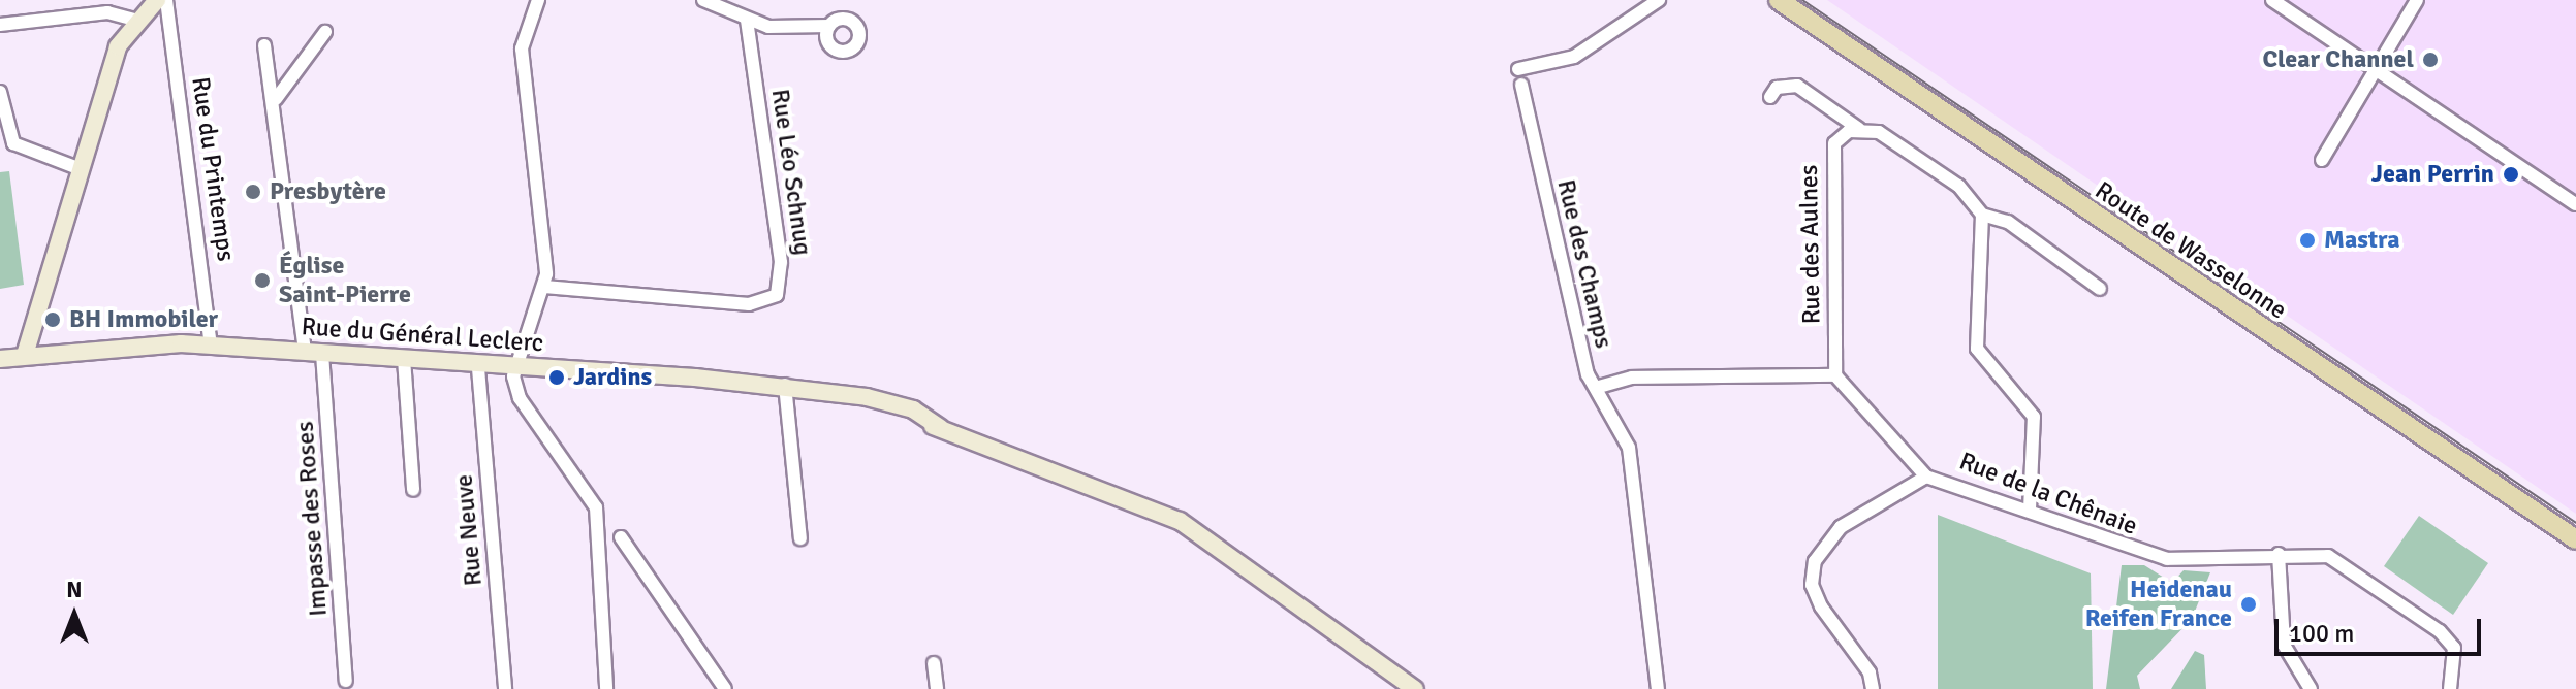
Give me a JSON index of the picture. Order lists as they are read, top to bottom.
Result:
{
  "streets": {
    "main road": ["Route de Wasselonne", "Rue du Général Leclerc"],
    "street": [
      "Rue du Printemps",
      "Rue Léo Schnug",
      "Rue des Aulnes",
      "Rue des Champs",
      "Rue de la Chênaie",
      "Impasse des Roses",
      "Rue Neuve"
    ]
  },
  "crossings": [
    ["Rue du Printemps", "Rue du Général Leclerc"],
    ["Rue des Aulnes", "Rue de la Chênaie"],
    ["Rue du Général Leclerc", "Impasse des Roses"],
    ["Rue du Général Leclerc", "Rue Neuve"]
  ],
  "places": [
    "Clear Channel",
    "Jean Perrin",
    "Presbytère",
    "Mastra",
    "Église Saint-Pierre",
    "BH Immobiler",
    "Jardins",
    "Heidenau Reifen France"
  ],
  "scale_bar": "100 m",
  "north": "top"
}
